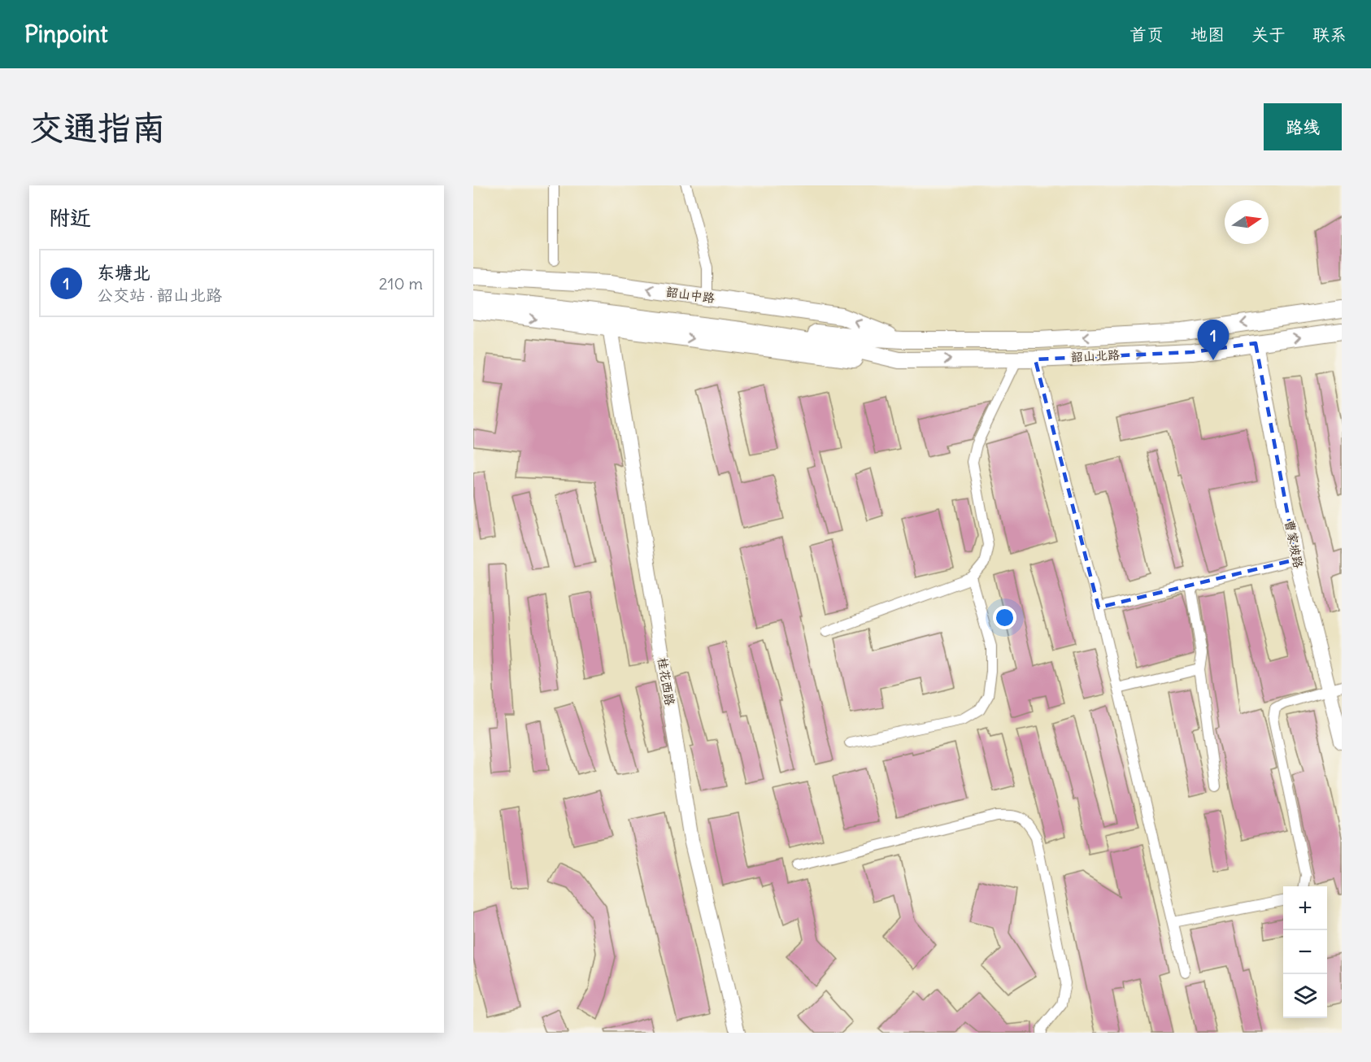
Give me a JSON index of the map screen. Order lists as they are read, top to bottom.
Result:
{
  "streets": {
    "main road": ["韶山中路", "韶山北路"],
    "street": ["曹家坡路", "桂花西路"]
  },
  "crossings": [
    ["韶山中路", "韶山北路"],
    ["韶山北路", "曹家坡路"]
  ],
  "north": "right",
  "page": {
    "header": "Pinpoint",
    "nav": [
      "首页",
      "地图",
      "关于",
      "联系"
    ],
    "buttons": "路线",
    "title": "交通指南",
    "heading": "附近",
    "list": [
      {
        "mark": "1",
        "name": "东塘北",
        "note": "公交站 · 韶山北路",
        "value": "210 m"
      }
    ],
    "pins": "1",
    "map_buttons": ["+", "−"]
  }
}
